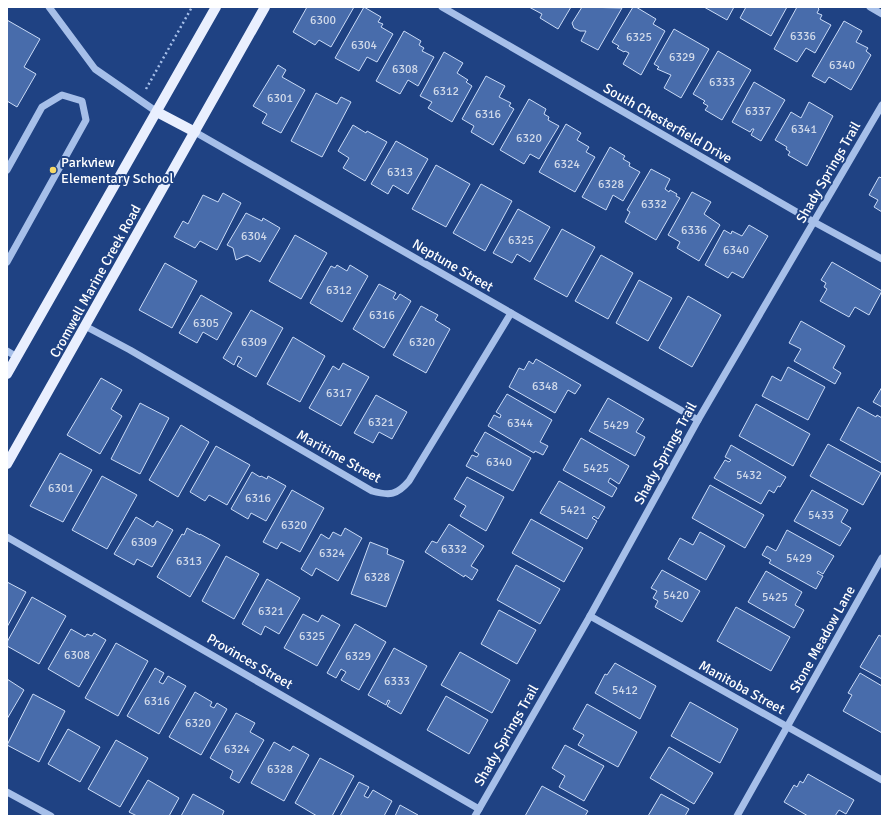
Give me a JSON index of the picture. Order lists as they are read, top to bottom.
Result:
{
  "streets": {
    "main road": ["Cromwell Marine Creek Road"],
    "street": [
      "South Chesterfield Drive",
      "Shady Springs Trail",
      "Neptune Street",
      "Maritime Street",
      "Stone Meadow Lane",
      "Provinces Street",
      "Manitoba Street"
    ]
  },
  "crossings": [
    ["South Chesterfield Drive", "Shady Springs Trail"],
    ["Shady Springs Trail", "Neptune Street"],
    ["Shady Springs Trail", "Provinces Street"],
    ["Shady Springs Trail", "Manitoba Street"],
    ["Neptune Street", "Cromwell Marine Creek Road"],
    ["Neptune Street", "Maritime Street"],
    ["Cromwell Marine Creek Road", "Maritime Street"],
    ["Stone Meadow Lane", "Manitoba Street"]
  ],
  "places": ["Parkview Elementary School"],
  "house_numbers": [
    "6300",
    "6336",
    "6325",
    "6304",
    "6329",
    "6340",
    "6308",
    "6333",
    "6312",
    "6301",
    "6337",
    "6316",
    "6341",
    "6320",
    "6324",
    "6313",
    "6328",
    "6332",
    "6336",
    "6304",
    "6325",
    "6340",
    "6312",
    "6316",
    "6305",
    "6309",
    "6320",
    "6348",
    "6317",
    "6321",
    "6344",
    "5429",
    "6340",
    "5425",
    "5432",
    "6301",
    "6316",
    "5421",
    "5433",
    "6320",
    "6309",
    "6332",
    "6324",
    "5429",
    "6313",
    "6328",
    "5420",
    "5425",
    "6321",
    "6325",
    "6308",
    "6329",
    "6333",
    "5412",
    "6316",
    "6320",
    "6324",
    "6328"
  ]
}
